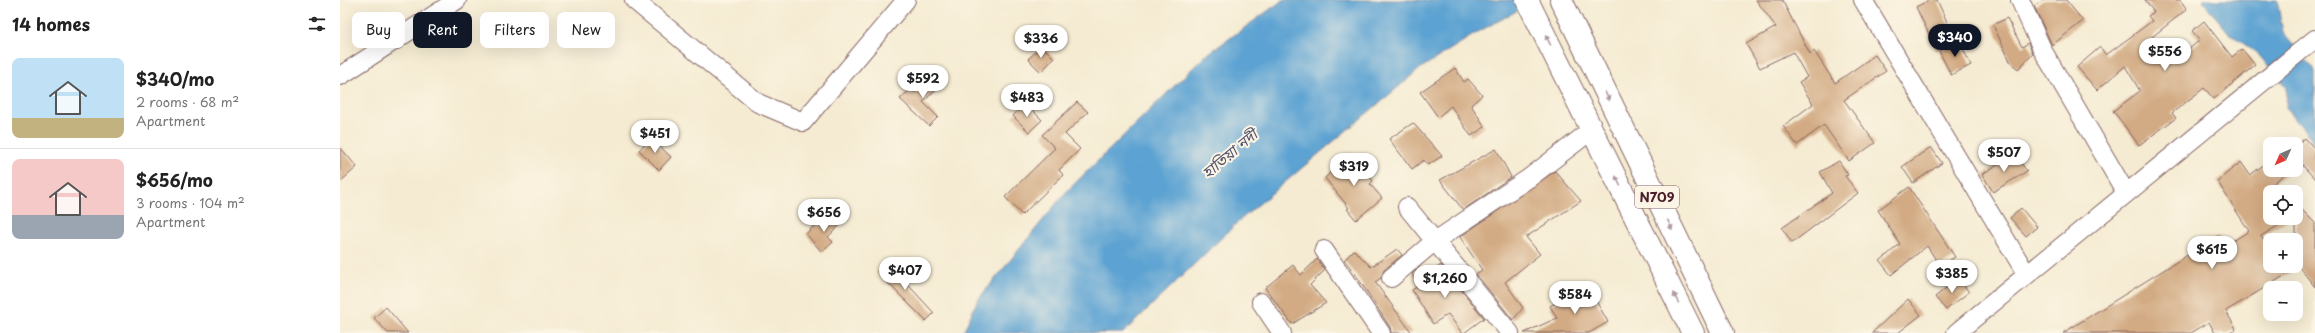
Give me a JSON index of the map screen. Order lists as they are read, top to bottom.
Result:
{
  "streets": {
    "highway": ["N709"]
  },
  "water": ["হাতিয়া নদী"],
  "north": "bottom left",
  "page": {
    "heading": "14 homes",
    "chip": [
      "Buy",
      "Rent",
      "Filters",
      "New"
    ],
    "price": [
      "$340",
      "$336",
      "$556",
      "$592",
      "$483",
      "$451",
      "$507",
      "$319",
      "$656",
      "$615",
      "$407",
      "$385",
      "$1,260",
      "$584"
    ],
    "list": [
      {
        "name": "$340/mo",
        "note": "2 rooms · 68 m² · Apartment"
      },
      {
        "name": "$656/mo",
        "note": "3 rooms · 104 m² · Apartment"
      }
    ],
    "map_buttons": ["+", "−"]
  }
}
